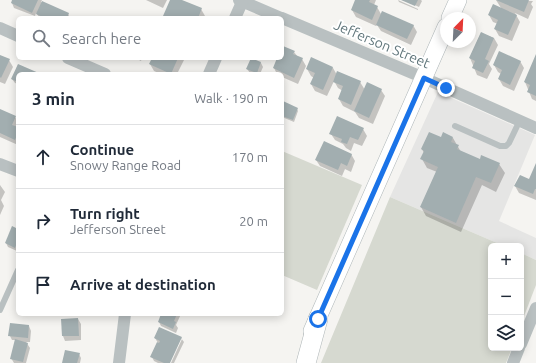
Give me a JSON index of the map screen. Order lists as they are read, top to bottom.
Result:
{
  "streets": {
    "street": ["Jefferson Street"]
  },
  "north": "top right",
  "page": {
    "search": "Search here",
    "heading": ["3 min", "Walk · 190 m"],
    "list": [
      ["Continue", "Snowy Range Road", "170 m"],
      ["Turn right", "Jefferson Street", "20 m"],
      "Arrive at destination"
    ],
    "map_buttons": ["+", "−"]
  }
}
